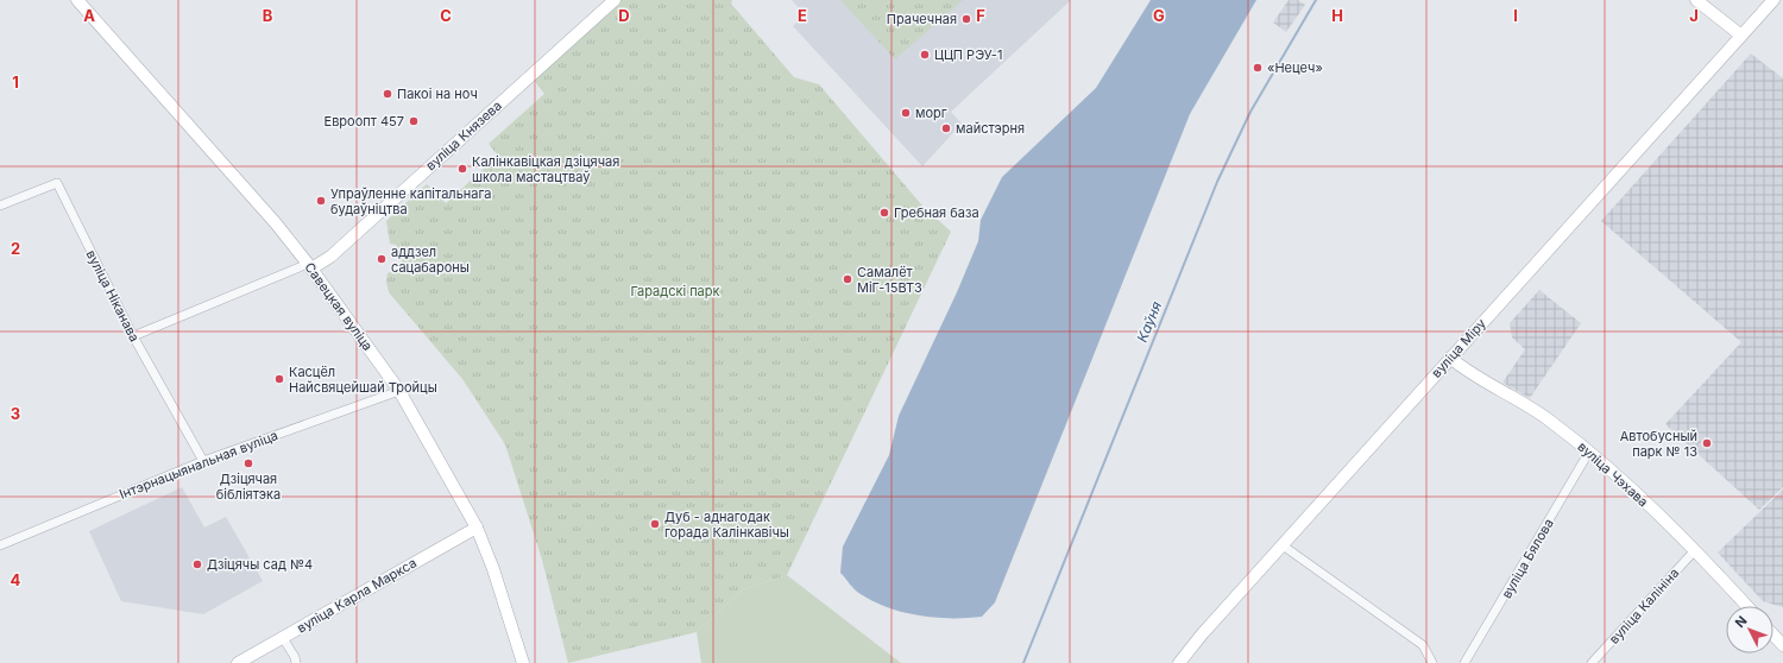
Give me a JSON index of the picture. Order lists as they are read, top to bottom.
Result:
{
  "streets": {
    "main road": [
      "вуліца Князева",
      "Савецкая вуліца",
      "вуліца Міру",
      "вуліца Чэхава",
      "вуліца Карла Маркса"
    ],
    "street": [
      "вуліца Ніканава",
      "Інтэрнацыянальная вуліца",
      "вуліца Бялова",
      "вуліца Калініна"
    ]
  },
  "crossings": [
    ["вуліца Князева", "Савецкая вуліца"],
    ["вуліца Ніканава", "Інтэрнацыянальная вуліца"],
    ["Савецкая вуліца", "Інтэрнацыянальная вуліца"],
    ["Савецкая вуліца", "вуліца Карла Маркса"],
    ["вуліца Міру", "вуліца Чэхава"],
    ["вуліца Чэхава", "вуліца Бялова"],
    ["вуліца Чэхава", "вуліца Калініна"]
  ],
  "water": ["Каўня"],
  "parks": ["Гарадскі парк"],
  "places": [
    "Прачечная",
    "ЦЦП РЭУ-1",
    "«Нецеч»",
    "Пакоі на ноч",
    "морг",
    "Евроопт 457",
    "майстэрня",
    "Калінкавіцкая дзіцячая школа мастацтваў",
    "Упраўленне капітальнага будаўніцтва",
    "Гребная база",
    "аддзел сацабароны",
    "Самалёт МіГ-15ВТЗ",
    "Касцёл Найсвяцейшай Тройцы",
    "Автобусный парк № 13",
    "Дзіцячая бібліятэка",
    "Дуб - аднагодак горада Калінкавічы",
    "Дзіцячы сад №4"
  ],
  "north": "top left",
  "grid": {
    "columns": [
      "A",
      "B",
      "C",
      "D",
      "E",
      "F",
      "G",
      "H",
      "I",
      "J"
    ],
    "rows": [
      "1",
      "2",
      "3",
      "4"
    ]
  }
}
